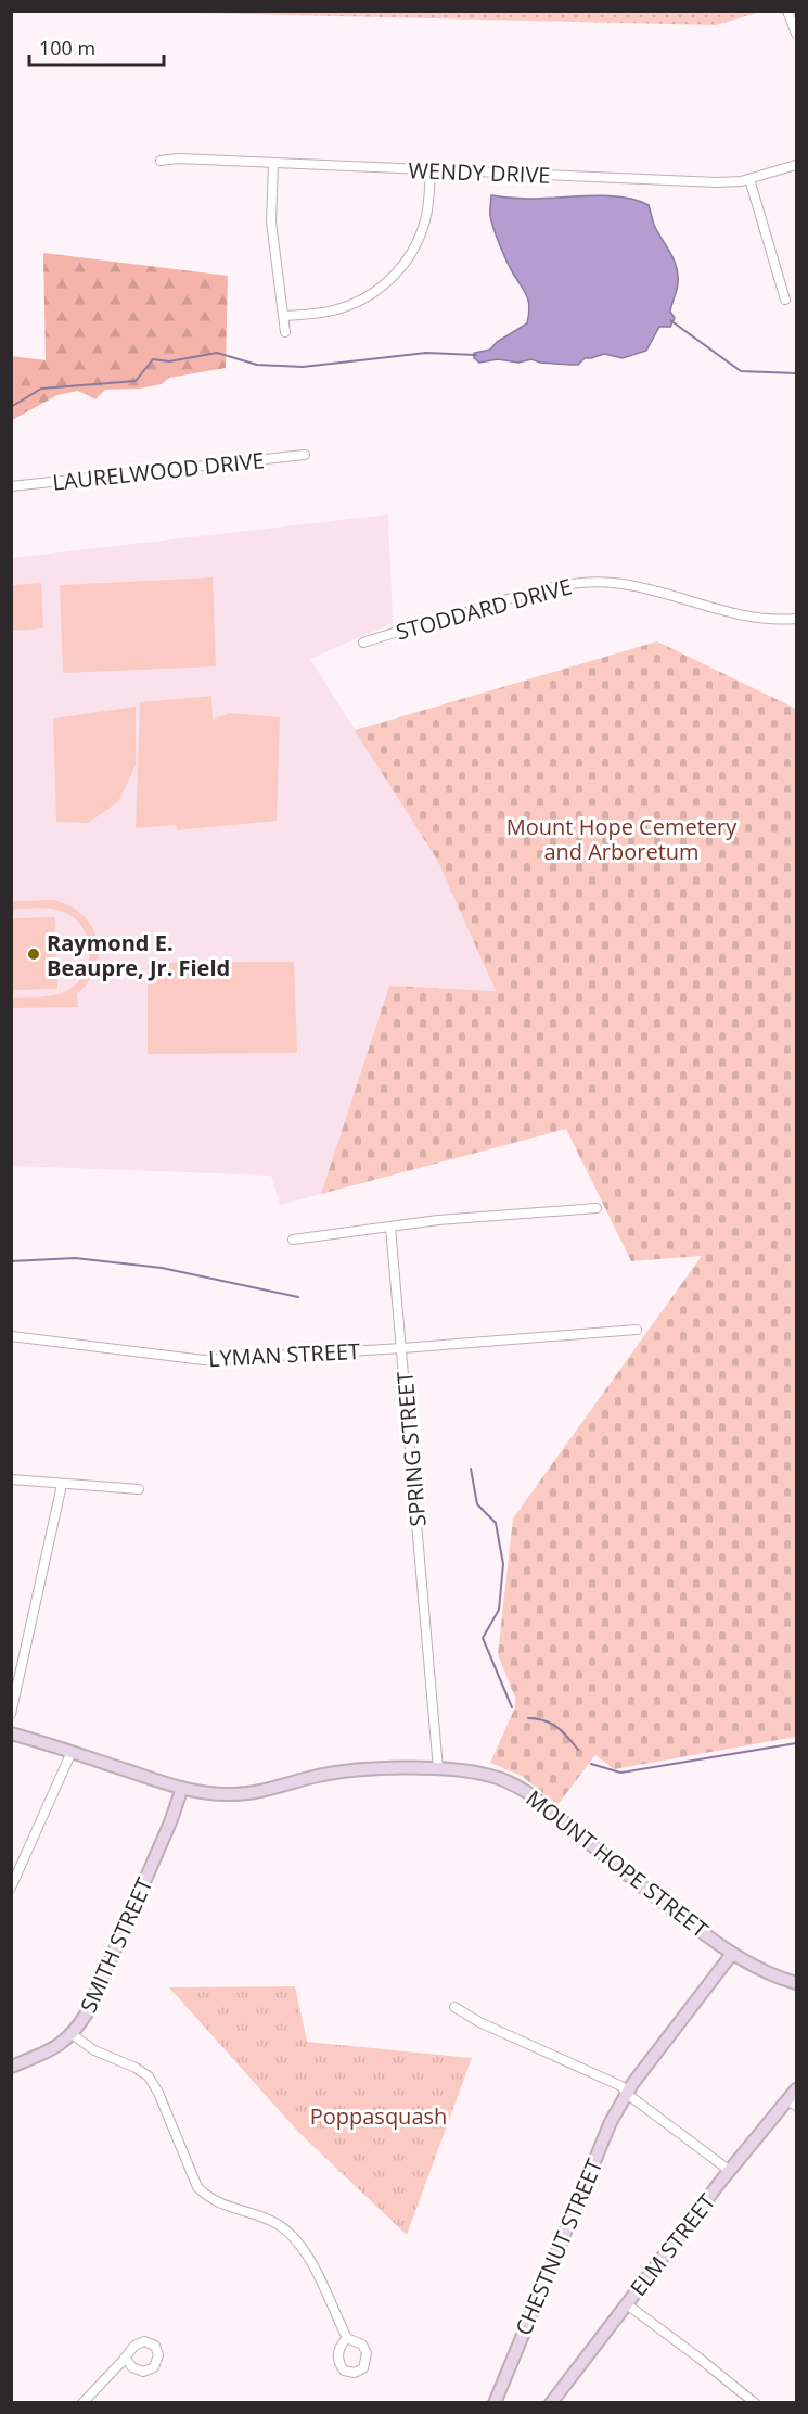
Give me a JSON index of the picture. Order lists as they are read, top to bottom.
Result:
{
  "streets": {
    "street": [
      "WENDY DRIVE",
      "LAURELWOOD DRIVE",
      "STODDARD DRIVE",
      "LYMAN STREET",
      "SPRING STREET",
      "MOUNT HOPE STREET",
      "SMITH STREET",
      "ELM STREET",
      "CHESTNUT STREET"
    ]
  },
  "crossings": [
    ["LYMAN STREET", "SPRING STREET"],
    ["SPRING STREET", "MOUNT HOPE STREET"],
    ["MOUNT HOPE STREET", "SMITH STREET"],
    ["MOUNT HOPE STREET", "CHESTNUT STREET"]
  ],
  "parks": ["Mount Hope Cemetery and Arboretum", "Poppasquash"],
  "places": ["Raymond E. Beaupre, Jr. Field"],
  "scale_bar": "100 m"
}
